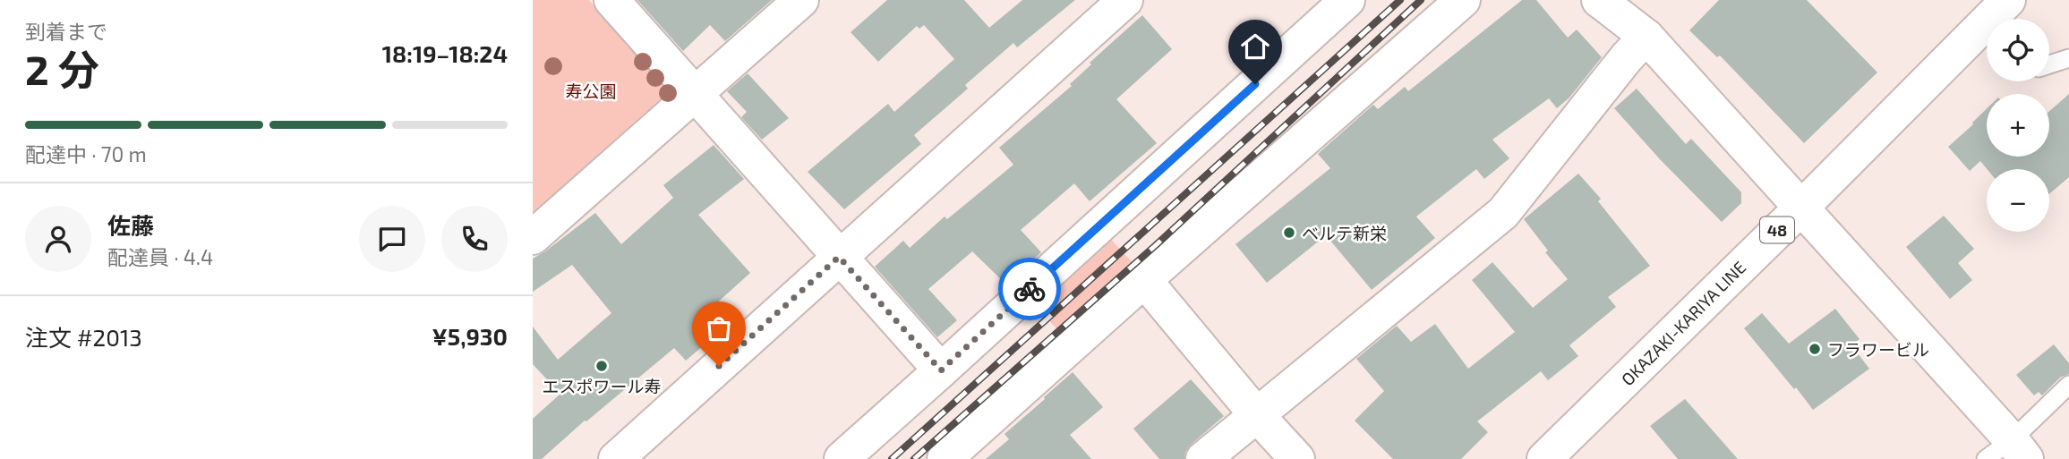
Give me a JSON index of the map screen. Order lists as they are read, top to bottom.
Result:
{
  "streets": {
    "street": ["48", "OKAZAKI-KARIYA LINE"]
  },
  "parks": ["寿公園"],
  "places": ["ベルテ新栄", "フラワービル", "エスポワール寿"],
  "page": {
    "heading": ["2 分", "到着まで", "18:19–18:24"],
    "panel": [
      "佐藤",
      "配達員 · 4.4",
      "注文 #2013",
      "¥5,930"
    ],
    "map_buttons": ["+", "−"],
    "bar": "配達中 · 70 m"
  }
}
